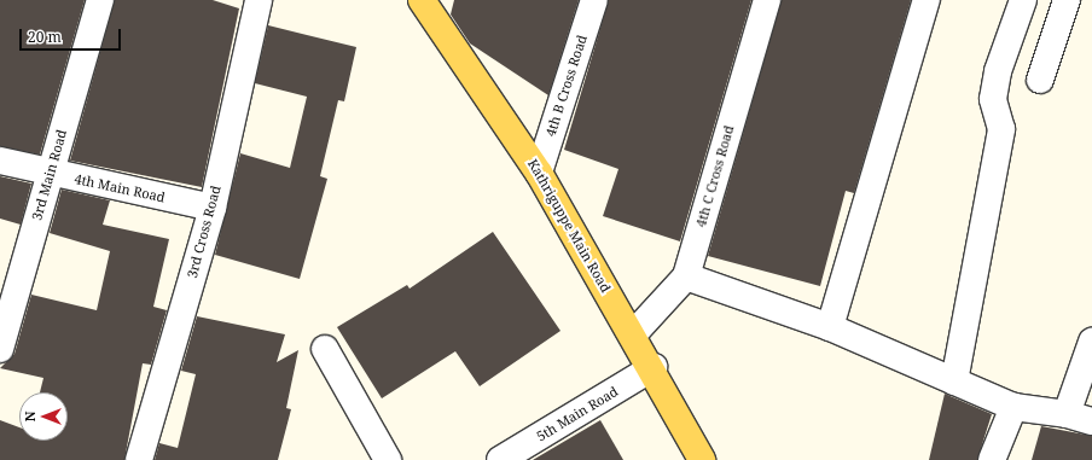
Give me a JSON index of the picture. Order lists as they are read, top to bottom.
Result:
{
  "streets": {
    "main road": ["Kathriguppe Main Road"],
    "street": [
      "4th B Cross Road",
      "3rd Main Road",
      "4th C Cross Road",
      "4th Main Road",
      "3rd Cross Road",
      "5th Main Road"
    ]
  },
  "crossings": [
    ["4th B Cross Road", "Kathriguppe Main Road"],
    ["3rd Main Road", "4th Main Road"],
    ["4th C Cross Road", "Kathriguppe Main Road"],
    ["4th Main Road", "3rd Cross Road"],
    ["Kathriguppe Main Road", "5th Main Road"]
  ],
  "scale_bar": "20 m",
  "north": "left"
}
